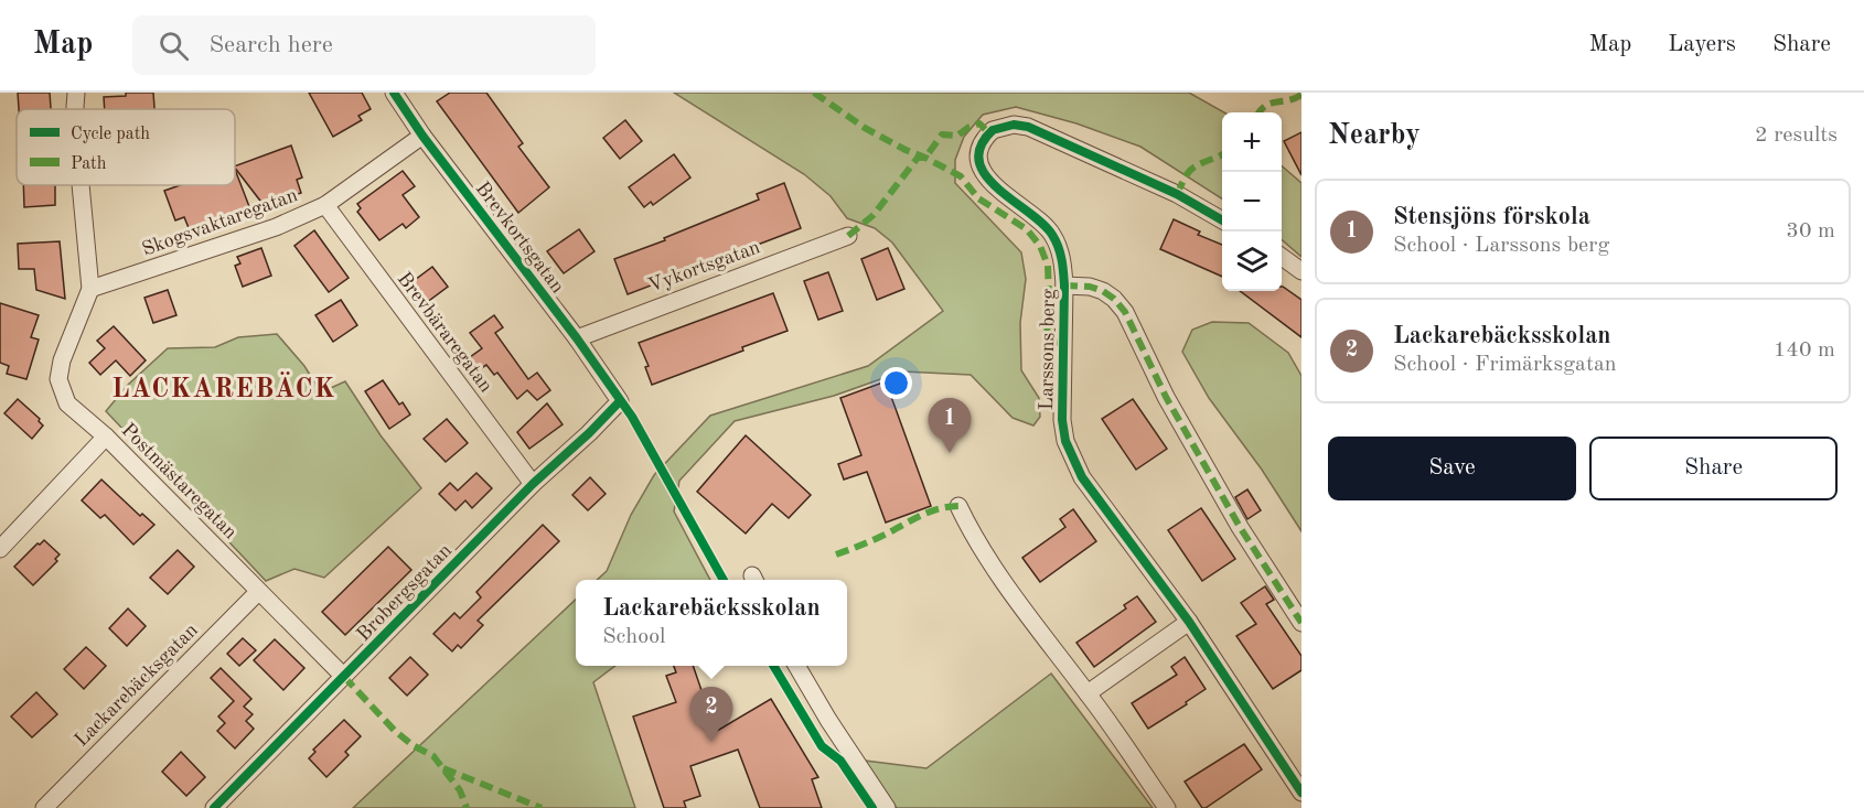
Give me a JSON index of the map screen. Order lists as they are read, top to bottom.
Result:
{
  "streets": {
    "street": [
      "Skogsvaktaregatan",
      "Brevkortsgatan",
      "Vykortsgatan",
      "Brevbäraregatan",
      "Larssons berg",
      "Postmästaregatan",
      "Brobergsgatan",
      "Lackarebäcksgatan"
    ]
  },
  "crossings": [
    ["Skogsvaktaregatan", "Brevkortsgatan"],
    ["Skogsvaktaregatan", "Brevbäraregatan"],
    ["Skogsvaktaregatan", "Postmästaregatan"],
    ["Brevkortsgatan", "Vykortsgatan"],
    ["Brevkortsgatan", "Brobergsgatan"],
    ["Brevbäraregatan", "Brobergsgatan"],
    ["Postmästaregatan", "Brobergsgatan"],
    ["Postmästaregatan", "Lackarebäcksgatan"]
  ],
  "districts": ["LACKAREBÄCK"],
  "legend": ["Cycle path", "Path"],
  "page": {
    "header": "Map",
    "search": "Search here",
    "nav": ["Map", "Layers", "Share"],
    "heading": ["Nearby", "2 results"],
    "map_buttons": ["+", "−"],
    "list": [
      {
        "mark": "1",
        "name": "Stensjöns förskola",
        "note": "School · Larssons berg",
        "value": "30 m"
      },
      {
        "mark": "2",
        "name": "Lackarebäcksskolan",
        "note": "School · Frimärksgatan",
        "value": "140 m"
      }
    ],
    "pins": ["1", "2"],
    "buttons": ["Save", "Share"],
    "popup": ["Lackarebäcksskolan", "School"]
  }
}
